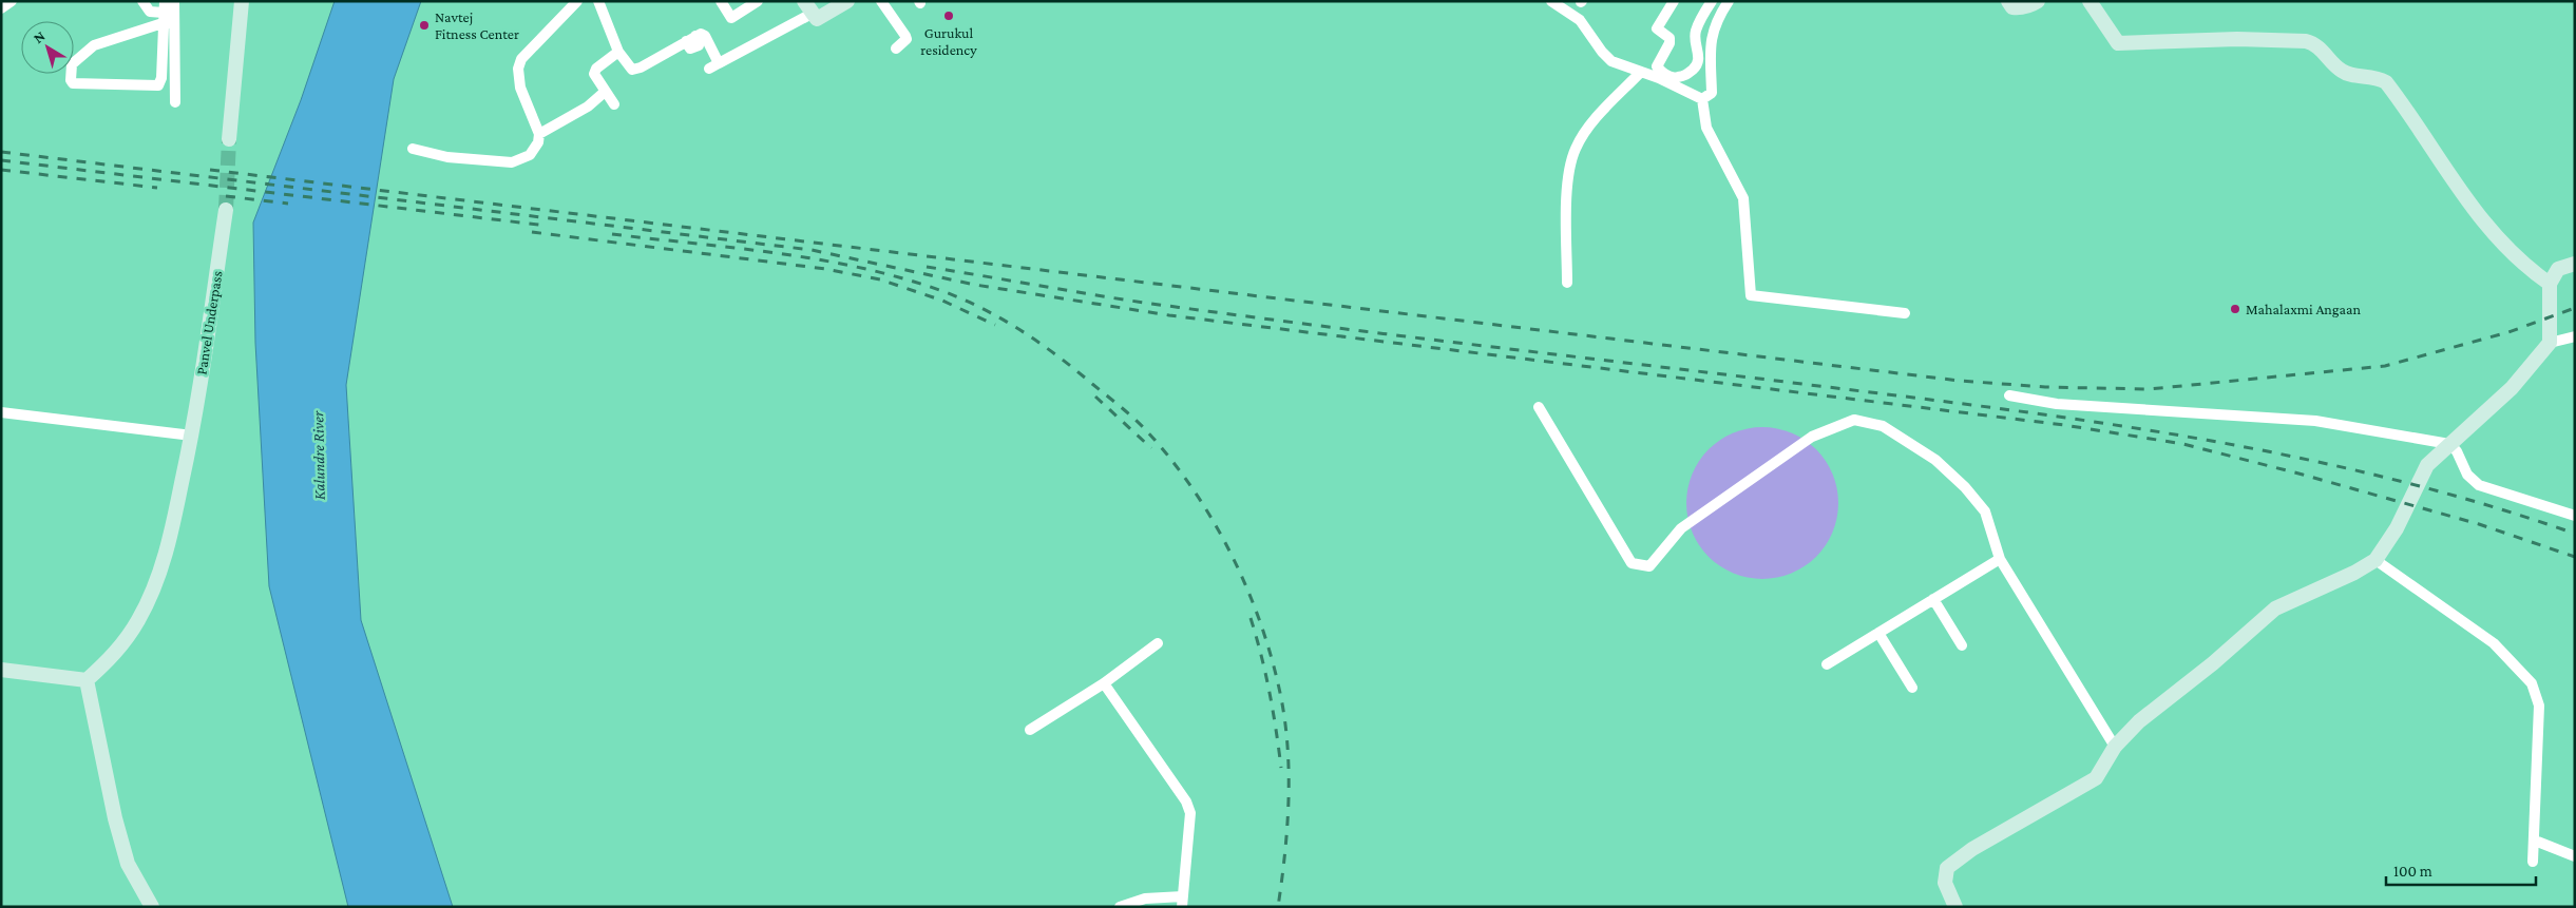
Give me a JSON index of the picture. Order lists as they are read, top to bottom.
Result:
{
  "streets": {
    "street": ["Panvel Underpass"]
  },
  "water": ["Kalundre River"],
  "places": ["Gurukul residency", "Navtej Fitness Center", "Mahalaxmi Angaan"],
  "scale_bar": "100 m",
  "north": "top left"
}
